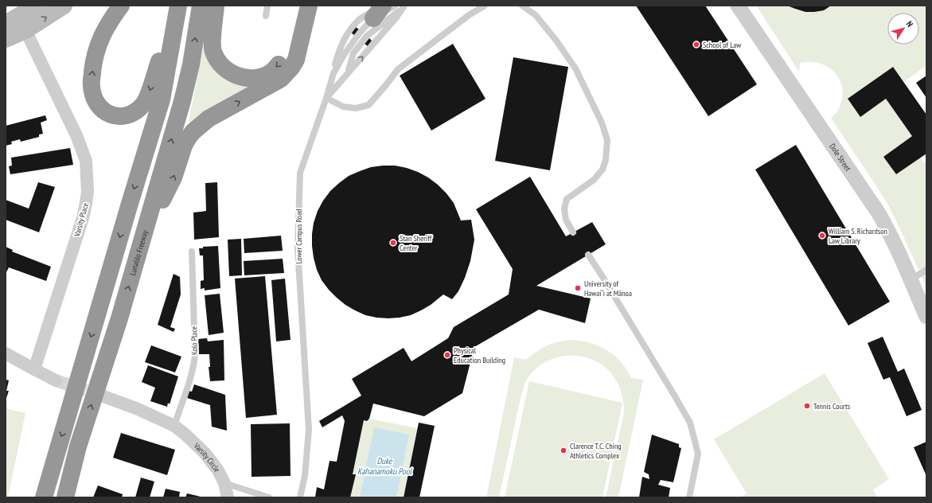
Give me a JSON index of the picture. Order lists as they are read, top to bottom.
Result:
{
  "streets": {
    "highway": ["Lunalilo Freeway"],
    "street": ["Dole Street", "Varsity Place", "Varsity Circle"],
    "lane": ["Lower Campus Road", "Kolo Place"]
  },
  "crossings": [
    ["Kolo Place", "Varsity Circle"]
  ],
  "water": ["Duke Kahanamoku Pool"],
  "places": [
    "School of Law",
    "William S. Richardson Law Library",
    "Stan Sheriff Center",
    "University of Hawaiʻi at Mānoa",
    "Physical Education Building",
    "Tennis Courts",
    "Clarence T.C. Ching Athletics Complex"
  ],
  "north": "top right"
}
